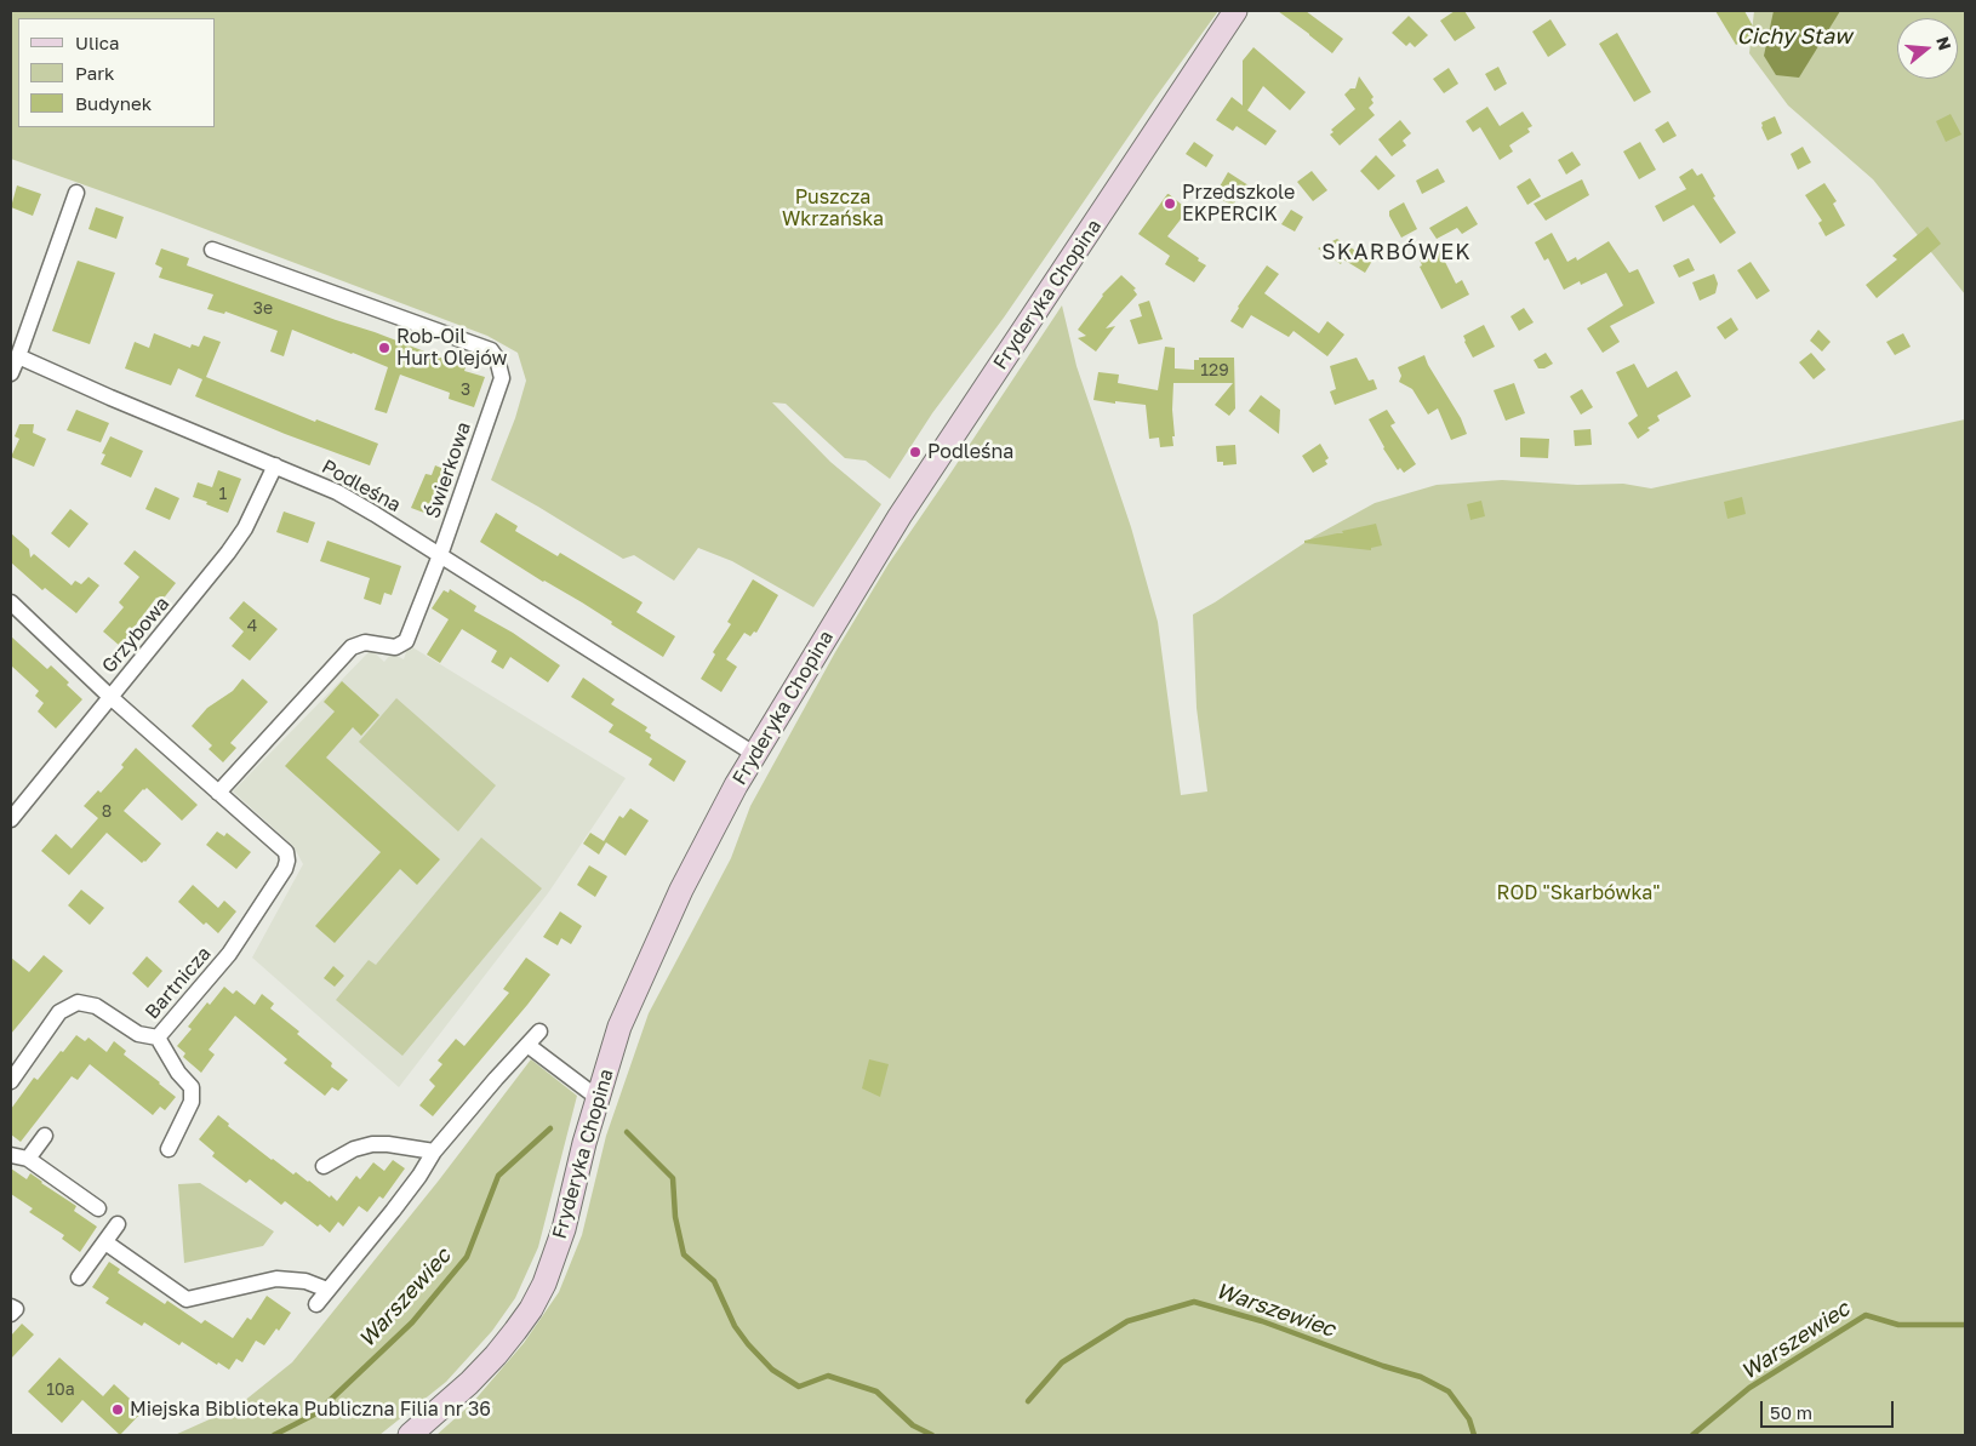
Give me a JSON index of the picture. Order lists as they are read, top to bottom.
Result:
{
  "streets": {
    "street": [
      "Fryderyka Chopina",
      "Świerkowa",
      "Podleśna",
      "Grzybowa",
      "Bartnicza"
    ]
  },
  "crossings": [
    ["Fryderyka Chopina", "Podleśna"],
    ["Świerkowa", "Podleśna"],
    ["Świerkowa", "Bartnicza"],
    ["Podleśna", "Grzybowa"]
  ],
  "districts": ["SKARBÓWEK"],
  "water": ["Cichy Staw", "Warszewiec"],
  "parks": ["Puszcza Wkrzańska", "ROD \"Skarbówka\""],
  "places": [
    "Przedszkole EKPERCIK",
    "Rob-Oil Hurt Olejów",
    "Podleśna",
    "Miejska Biblioteka Publiczna Filia nr 36"
  ],
  "house_numbers": [
    "3e",
    "129",
    "3",
    "1",
    "4",
    "8",
    "10a"
  ],
  "legend": ["Ulica", "Park", "Budynek"],
  "scale_bar": "50 m",
  "north": "right"
}
